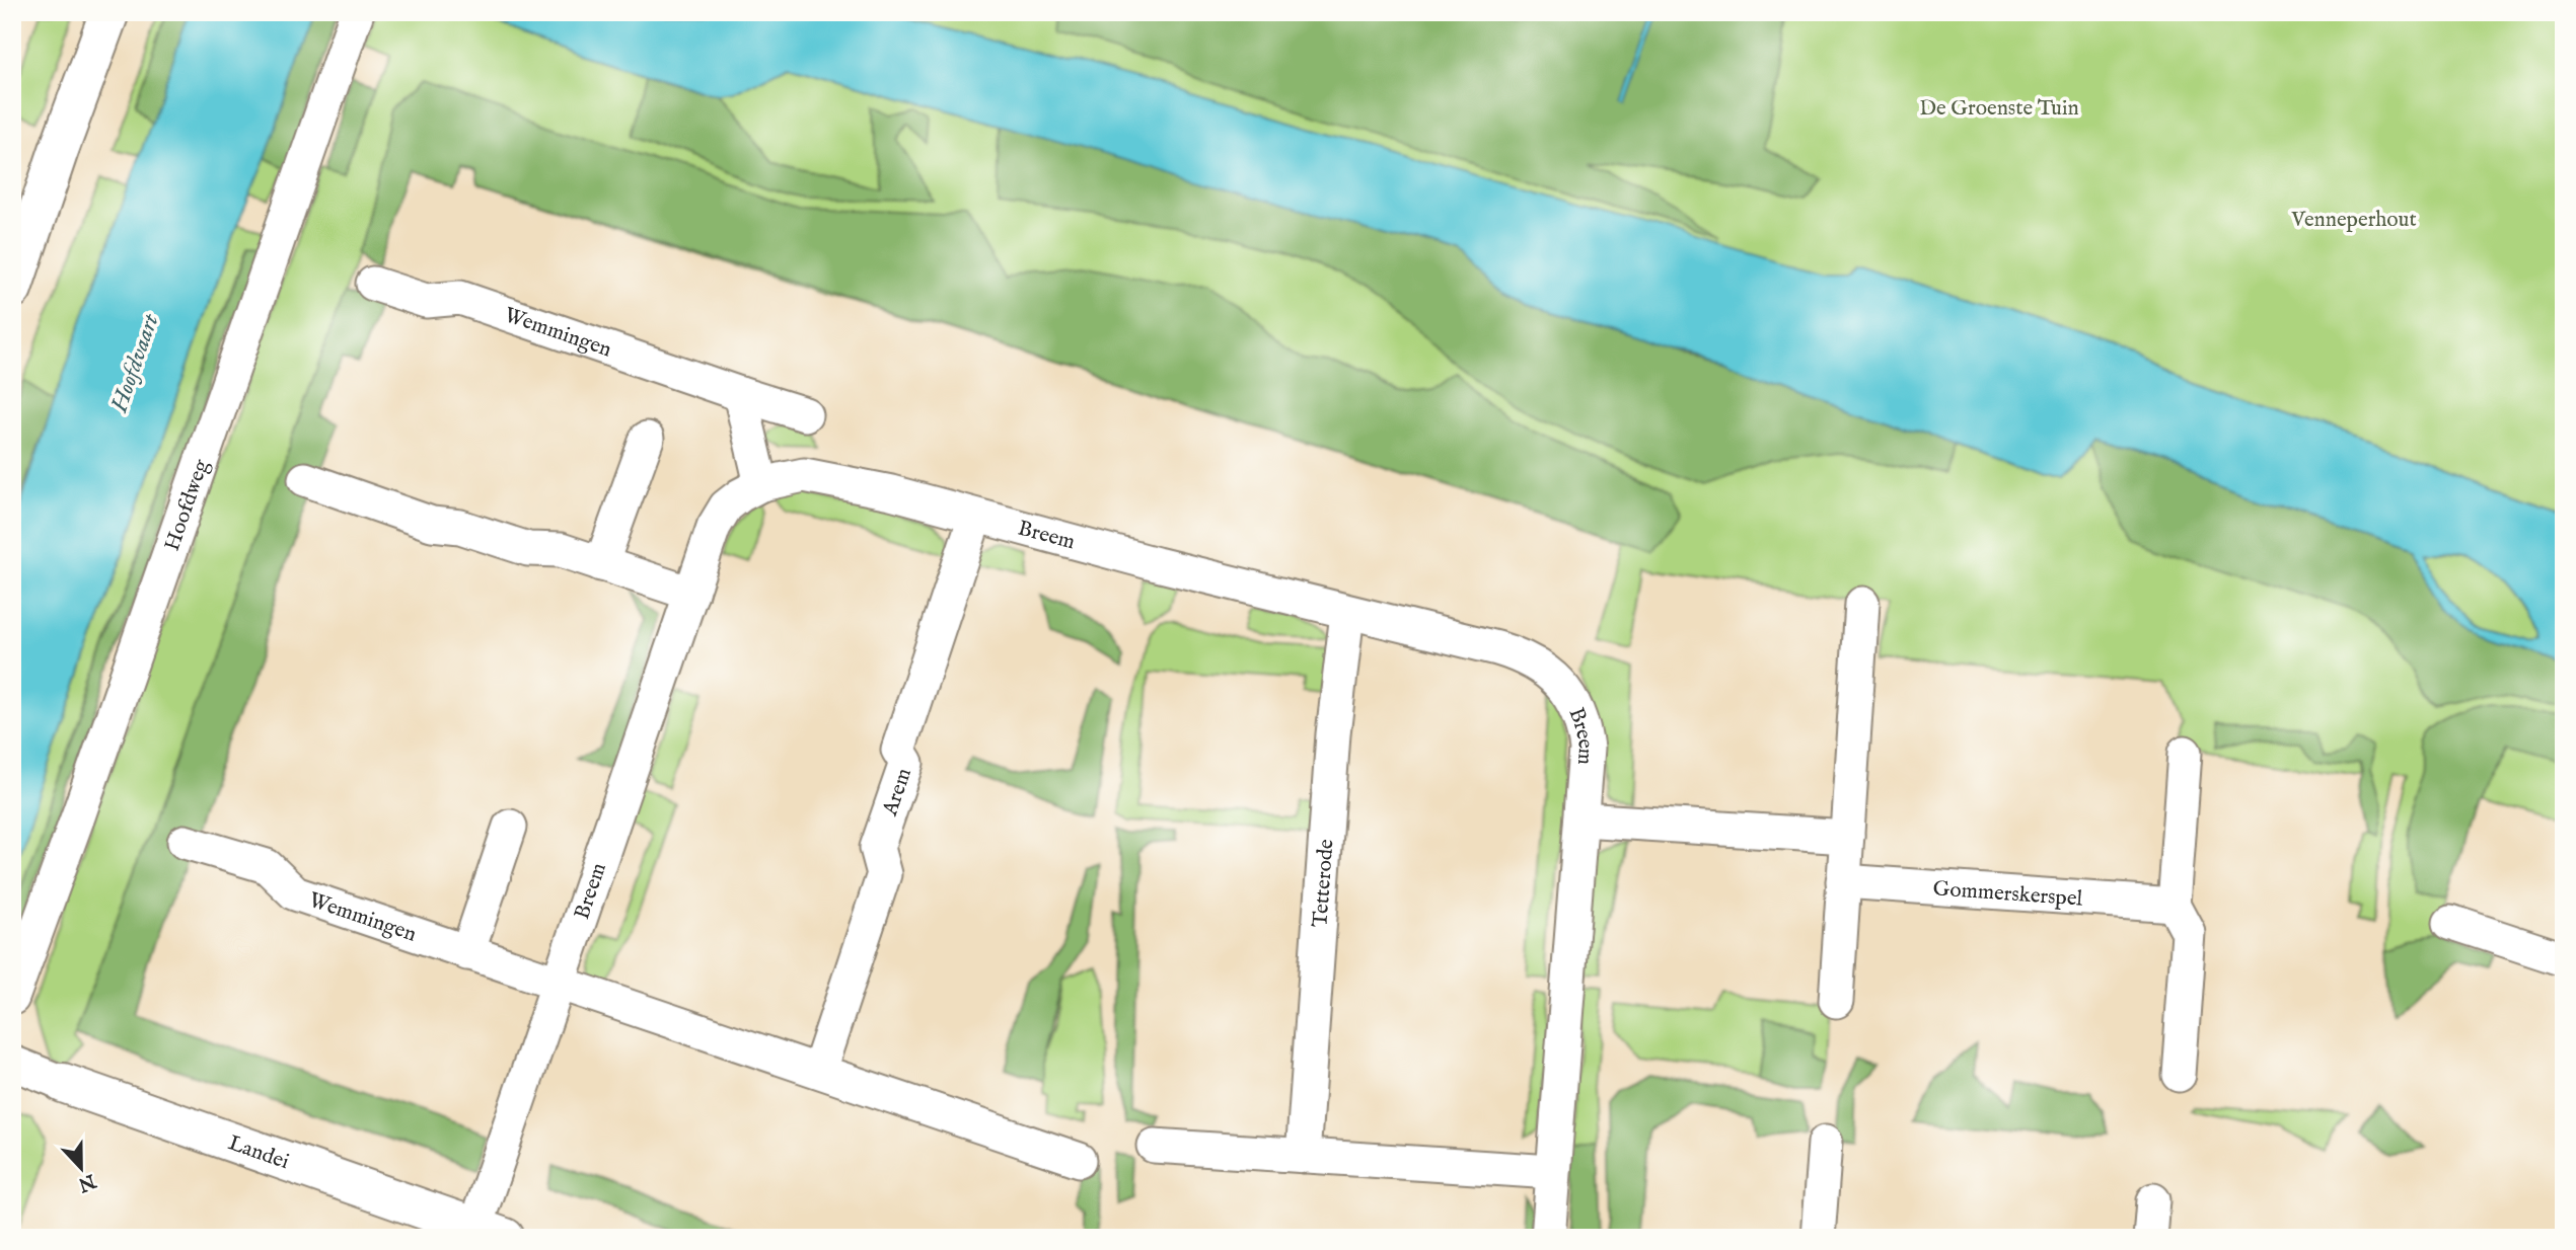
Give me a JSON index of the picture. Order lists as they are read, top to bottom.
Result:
{
  "streets": {
    "street": [
      "Wemmingen",
      "Hoofdweg",
      "Breem",
      "Arem",
      "Tetterode",
      "Gommerskerspel",
      "Landei"
    ]
  },
  "crossings": [
    ["Wemmingen", "Breem"],
    ["Breem", "Arem"],
    ["Breem", "Tetterode"],
    ["Breem", "Landei"]
  ],
  "water": ["Hoofdvaart"],
  "parks": ["De Groenste Tuin", "Venneperhout"],
  "north": "bottom"
}
